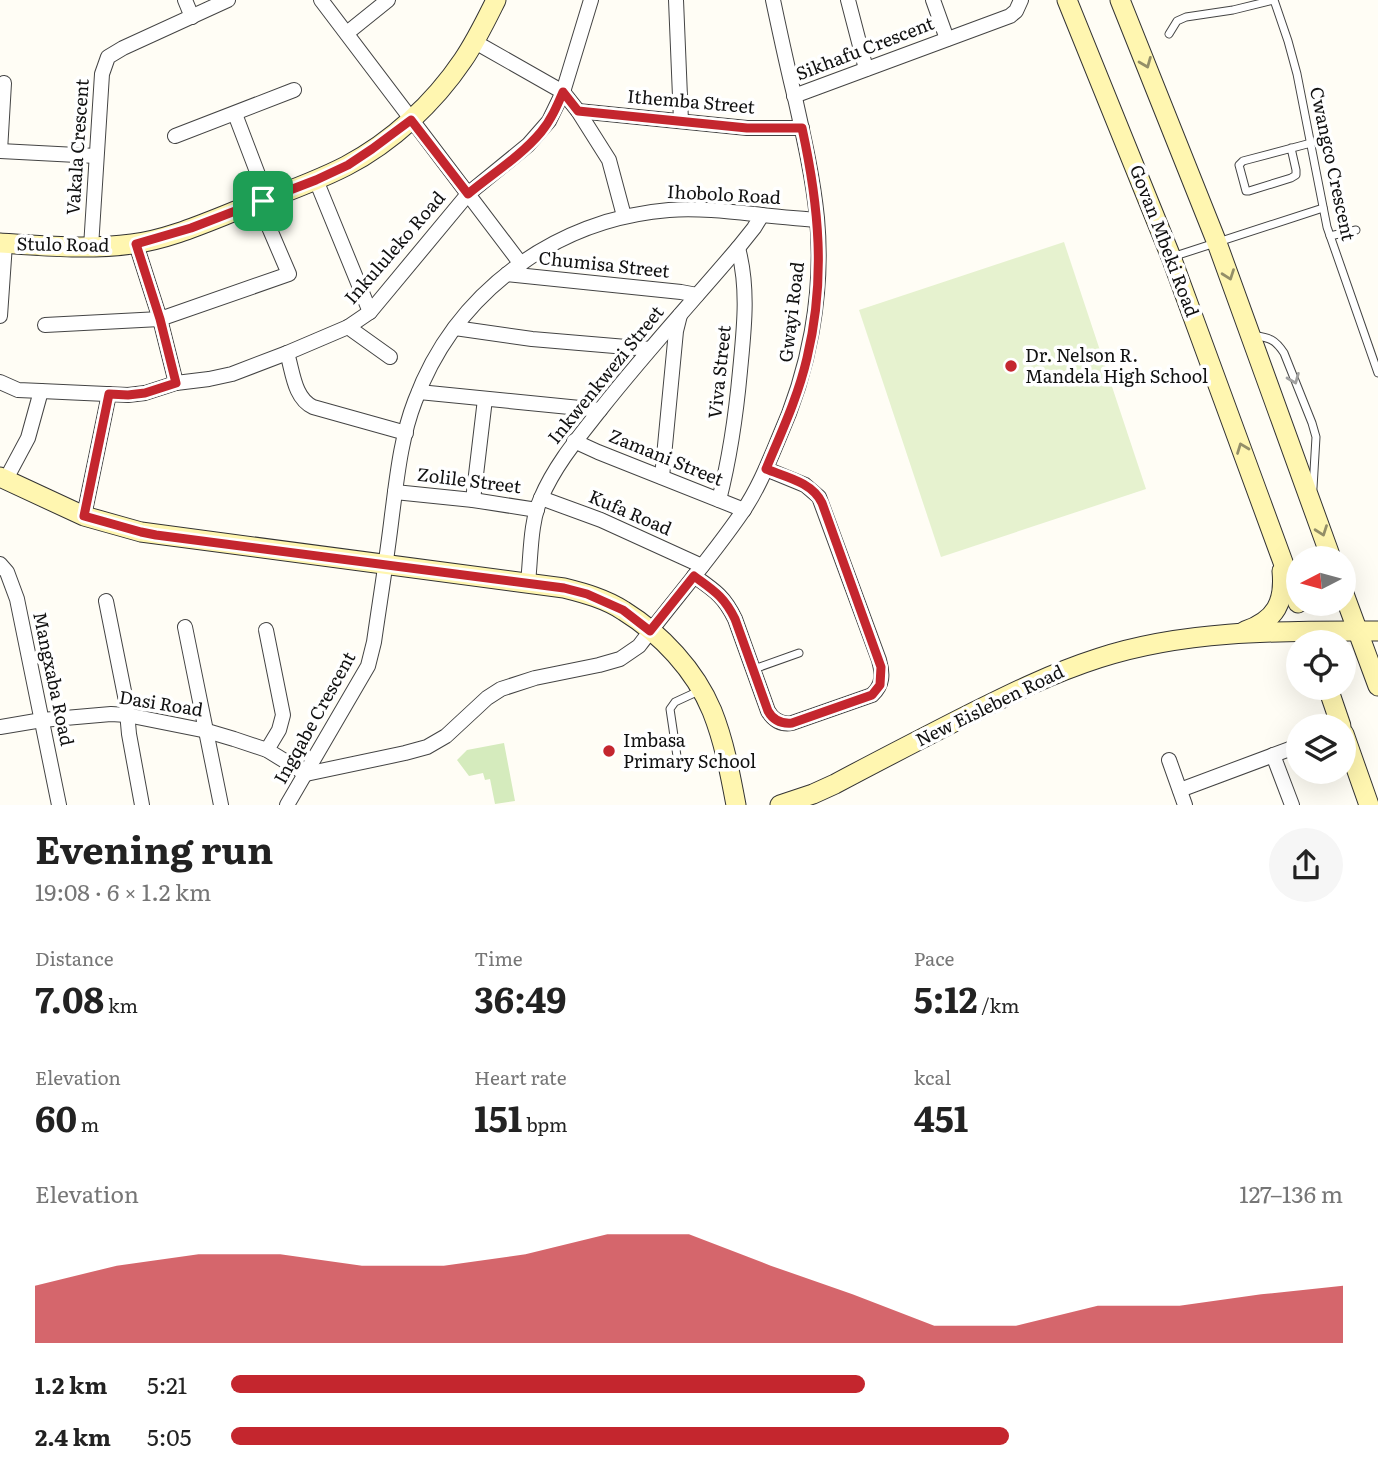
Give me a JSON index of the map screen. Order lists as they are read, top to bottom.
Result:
{
  "streets": {
    "main road": ["Govan Mbeki Road", "Stulo Road", "New Eisleben Road"],
    "street": [
      "Sikhafu Crescent",
      "Ithemba Street",
      "Vakala Crescent",
      "Ihobolo Road",
      "Inkululeko Road",
      "Chumisa Street",
      "Gwayi Road",
      "Viva Street",
      "Inkwenkwezi Street",
      "Zamani Street",
      "Zolile Street",
      "Kufa Road",
      "Mangxaba Road",
      "Dasi Road",
      "Ingqabe Crescent"
    ],
    "lane": ["Cwangco Crescent"]
  },
  "crossings": [
    ["Sikhafu Crescent", "Gwayi Road"],
    ["Ithemba Street", "Gwayi Road"],
    ["Vakala Crescent", "Stulo Road"],
    ["Ihobolo Road", "Chumisa Street"],
    ["Ihobolo Road", "Gwayi Road"],
    ["Ihobolo Road", "Inkwenkwezi Street"],
    ["Ihobolo Road", "Zolile Street"],
    ["Ihobolo Road", "Ingqabe Crescent"],
    ["Chumisa Street", "Inkwenkwezi Street"],
    ["Gwayi Road", "Zamani Street"],
    ["Gwayi Road", "Kufa Road"],
    ["Gwayi Road", "Dasi Road"],
    ["Gwayi Road", "Ingqabe Crescent"],
    ["Viva Street", "Inkwenkwezi Street"],
    ["Viva Street", "Zamani Street"],
    ["Inkwenkwezi Street", "Zamani Street"],
    ["Inkwenkwezi Street", "Zolile Street"],
    ["Inkwenkwezi Street", "Kufa Road"],
    ["Zolile Street", "Kufa Road"],
    ["Mangxaba Road", "Dasi Road"],
    ["Dasi Road", "Ingqabe Crescent"]
  ],
  "places": ["Dr. Nelson R. Mandela High School", "Imbasa Primary School"],
  "north": "left",
  "page": {
    "heading": ["Evening run", "19:08 · 6 × 1.2 km"],
    "stats": [
      ["Distance", "7.08 km"],
      ["Time", "36:49"],
      ["Pace", "5:12 /km"],
      ["Elevation", "60 m"],
      ["Heart rate", "151 bpm"],
      ["kcal", "451"]
    ],
    "chart": ["Elevation", "127–136 m"],
    "list": [
      {
        "name": "1.2 km",
        "note": "5:21"
      },
      {
        "name": "2.4 km",
        "note": "5:05"
      }
    ]
  }
}
